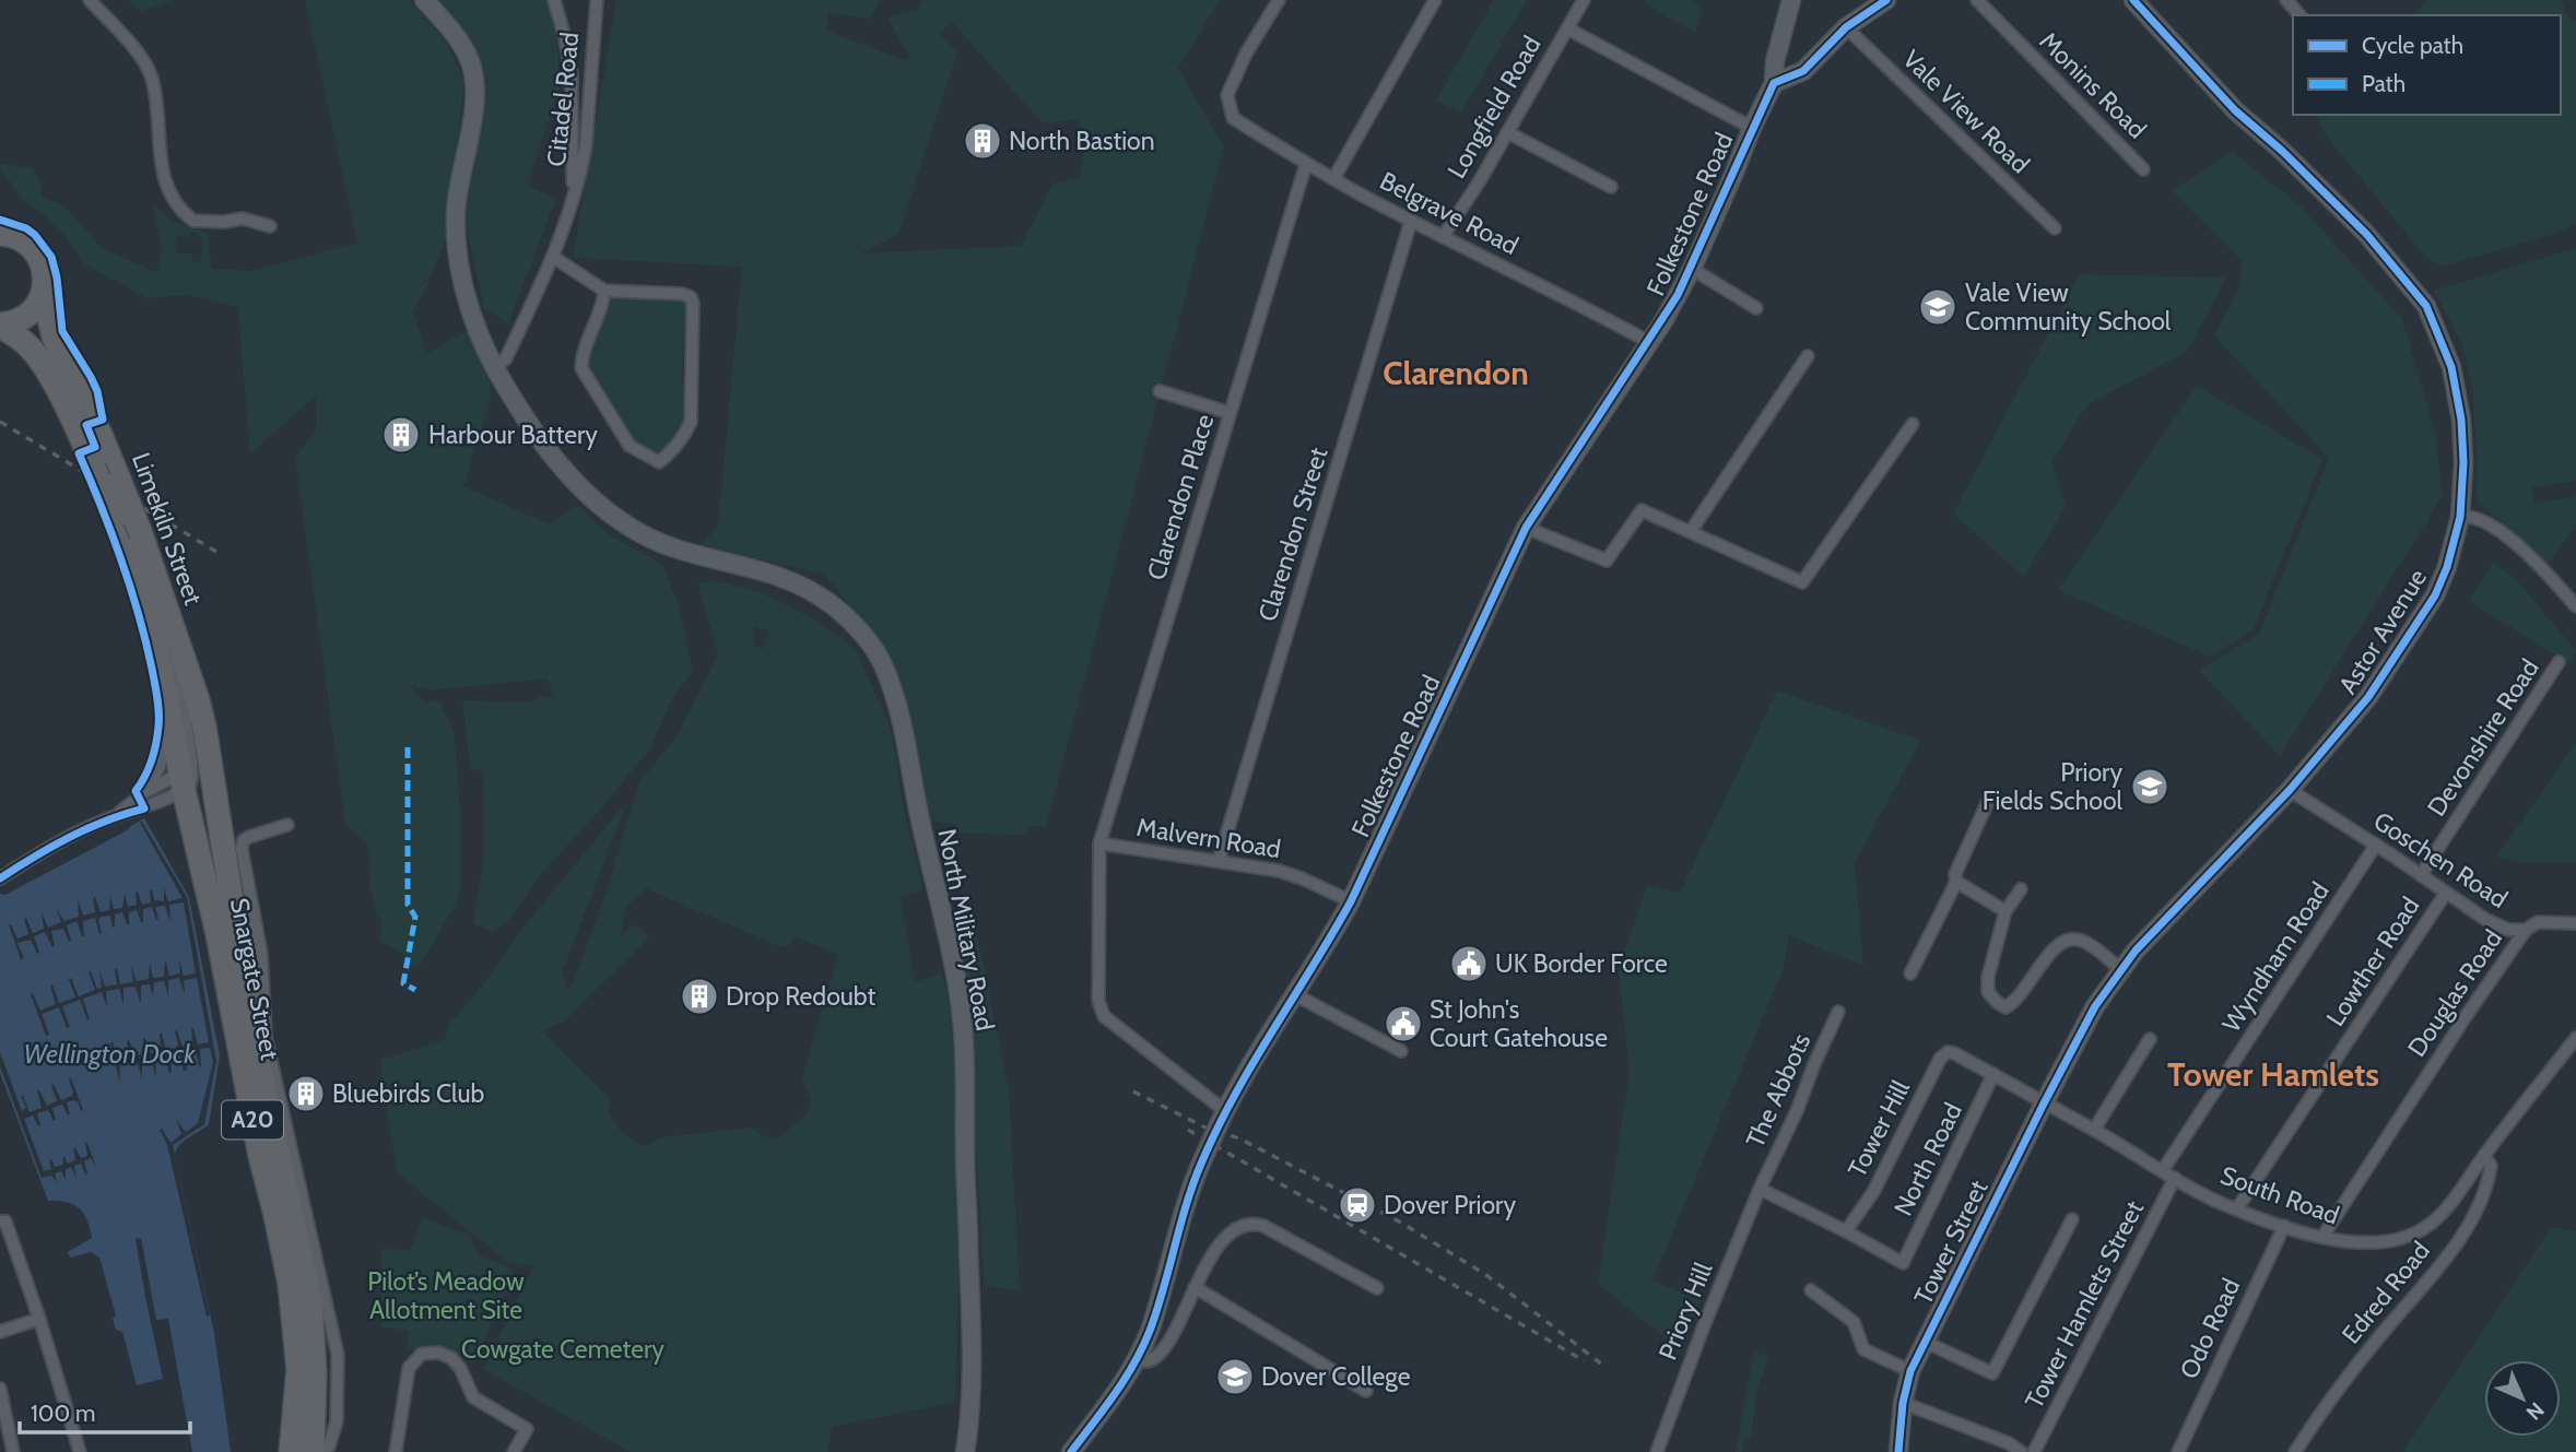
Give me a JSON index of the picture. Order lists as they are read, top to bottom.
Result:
{
  "streets": {
    "highway": ["Limekiln Street", "Snargate Street", "A20"],
    "street": [
      "Monins Road",
      "Citadel Road",
      "Longfield Road",
      "Vale View Road",
      "Belgrave Road",
      "Folkestone Road",
      "Clarendon Place",
      "Clarendon Street",
      "Astor Avenue",
      "Devonshire Road",
      "Malvern Road",
      "Goschen Road",
      "North Military Road",
      "Wyndham Road",
      "Lowther Road",
      "Douglas Road",
      "The Abbots",
      "Tower Hill",
      "North Road",
      "South Road",
      "Tower Street",
      "Edred Road",
      "Tower Hamlets Street",
      "Priory Hill",
      "Odo Road"
    ]
  },
  "crossings": [
    ["Citadel Road", "North Military Road"],
    ["Longfield Road", "Belgrave Road"],
    ["Belgrave Road", "Folkestone Road"],
    ["Belgrave Road", "Clarendon Place"],
    ["Belgrave Road", "Clarendon Street"],
    ["Folkestone Road", "Clarendon Place"],
    ["Folkestone Road", "Malvern Road"],
    ["Clarendon Place", "Malvern Road"],
    ["Limekiln Street", "Snargate Street"],
    ["Clarendon Street", "Malvern Road"],
    ["Astor Avenue", "Goschen Road"],
    ["Astor Avenue", "South Road"],
    ["Astor Avenue", "Tower Street"],
    ["Devonshire Road", "Goschen Road"],
    ["Goschen Road", "Wyndham Road"],
    ["Goschen Road", "Lowther Road"],
    ["Goschen Road", "Douglas Road"],
    ["Wyndham Road", "South Road"],
    ["Wyndham Road", "Tower Hamlets Street"],
    ["Lowther Road", "South Road"],
    ["Douglas Road", "South Road"],
    ["The Abbots", "Priory Hill"],
    ["Tower Hill", "North Road"],
    ["Tower Hill", "South Road"],
    ["North Road", "South Road"],
    ["South Road", "Tower Street"],
    ["South Road", "Edred Road"],
    ["South Road", "Tower Hamlets Street"],
    ["South Road", "Odo Road"]
  ],
  "districts": ["Clarendon", "Tower Hamlets"],
  "water": ["Wellington Dock"],
  "parks": ["Pilot’s Meadow Allotment Site", "Cowgate Cemetery"],
  "places": {
    "building": [
      "North Bastion",
      "Harbour Battery",
      "Drop Redoubt",
      "Bluebirds Club"
    ],
    "school or university": ["Vale View Community School", "Priory Fields School", "Dover College"],
    "public building": ["UK Border Force", "St John's Court Gatehouse"],
    "station": ["Dover Priory"]
  },
  "legend": ["Cycle path", "Path"],
  "scale_bar": "100 m",
  "north": "bottom right"
}
